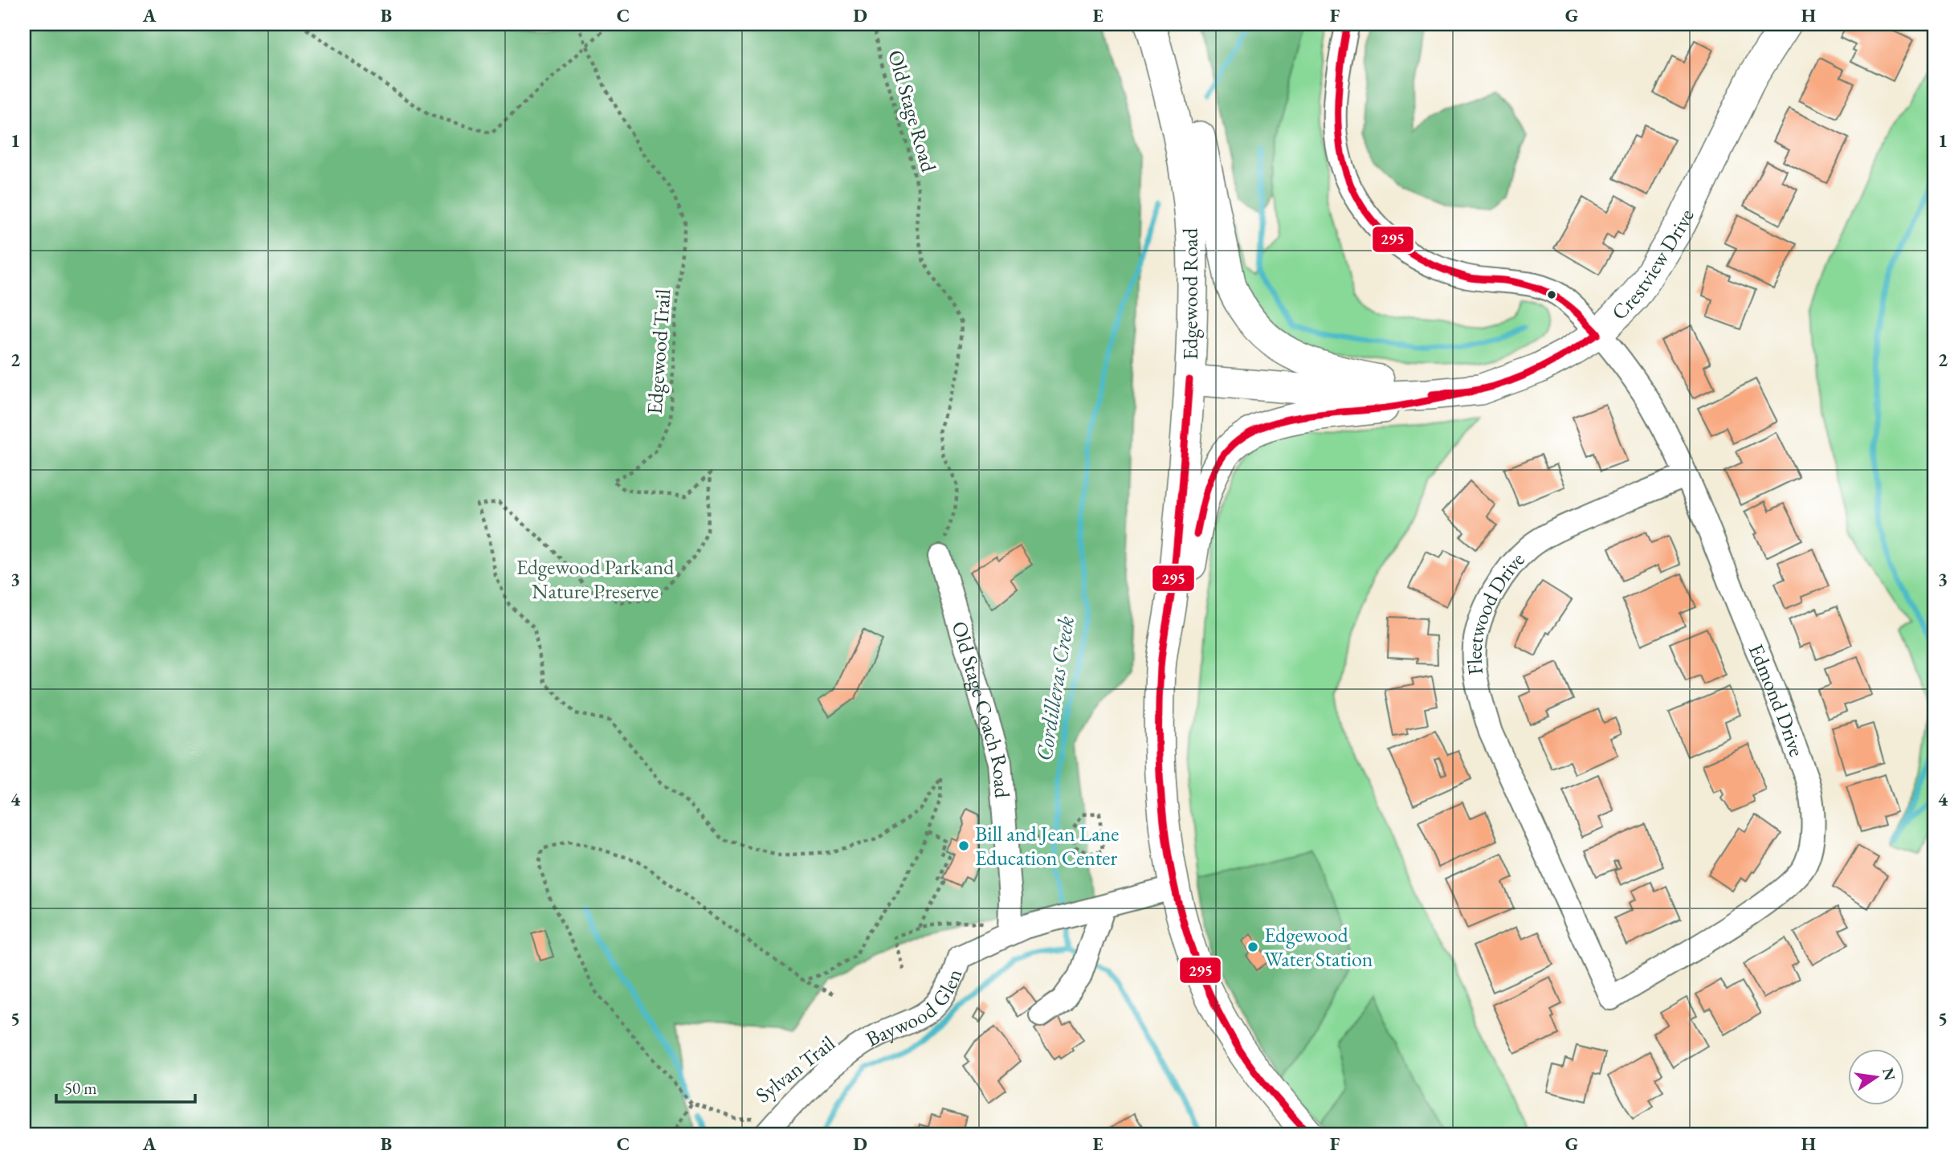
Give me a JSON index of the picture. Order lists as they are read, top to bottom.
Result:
{
  "streets": {
    "main road": ["Crestview Drive", "Edgewood Road"],
    "street": [
      "Fleetwood Drive",
      "Edmond Drive",
      "Old Stage Coach Road",
      "Baywood Glen"
    ],
    "path": ["Old Stage Road", "Edgewood Trail", "Sylvan Trail"]
  },
  "crossings": [
    ["Old Stage Road", "Old Stage Coach Road"],
    ["Crestview Drive", "Edgewood Road"],
    ["Crestview Drive", "Edmond Drive"],
    ["Edgewood Road", "Baywood Glen"],
    ["Fleetwood Drive", "Edmond Drive"],
    ["Old Stage Coach Road", "Baywood Glen"],
    ["Baywood Glen", "Sylvan Trail"]
  ],
  "water": ["Cordilleras Creek"],
  "parks": ["Edgewood Park and Nature Preserve"],
  "places": ["Bill and Jean Lane Education Center", "Edgewood Water Station"],
  "lines": ["transit line 295"],
  "scale_bar": "50 m",
  "north": "right",
  "grid": {
    "columns": [
      "A",
      "B",
      "C",
      "D",
      "E",
      "F",
      "G",
      "H"
    ],
    "rows": [
      "1",
      "2",
      "3",
      "4",
      "5"
    ]
  }
}
